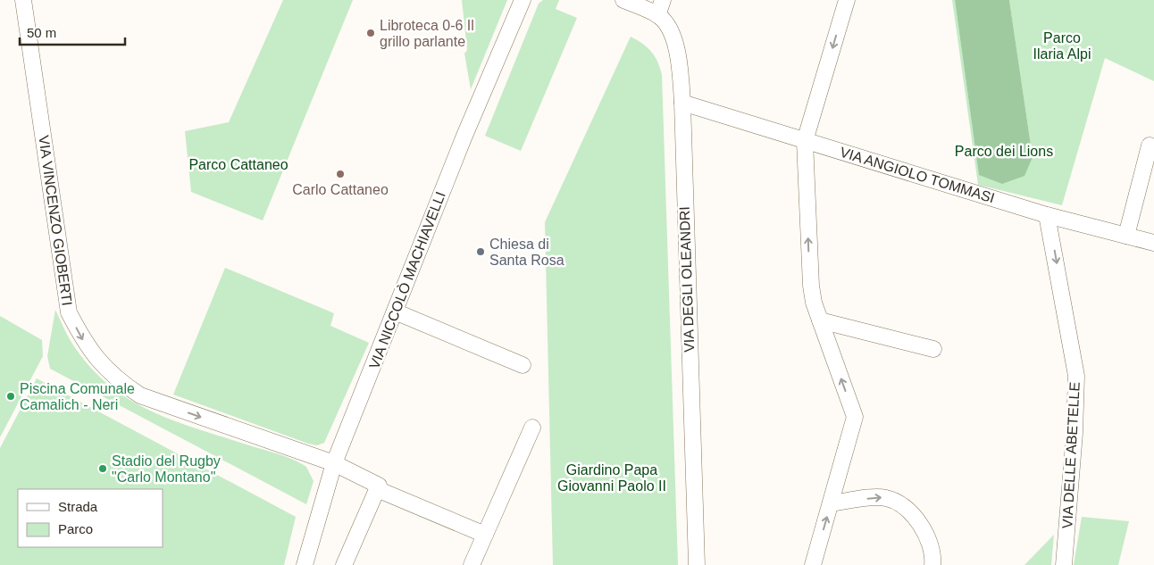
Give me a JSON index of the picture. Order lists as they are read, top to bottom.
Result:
{
  "streets": {
    "street": [
      "VIA ANGIOLO TOMMASI",
      "VIA VINCENZO GIOBERTI",
      "VIA DEGLI OLEANDRI",
      "VIA NICCOLÒ MACHIAVELLI",
      "VIA DELLE ABETELLE"
    ]
  },
  "crossings": [
    ["VIA ANGIOLO TOMMASI", "VIA DEGLI OLEANDRI"],
    ["VIA ANGIOLO TOMMASI", "VIA DELLE ABETELLE"],
    ["VIA VINCENZO GIOBERTI", "VIA NICCOLÒ MACHIAVELLI"]
  ],
  "one_way": ["VIA VINCENZO GIOBERTI", "VIA DELLE ABETELLE"],
  "parks": [
    "Parco Ilaria Alpi",
    "Parco dei Lions",
    "Parco Cattaneo",
    "Giardino Papa Giovanni Paolo II"
  ],
  "places": [
    "Libroteca 0-6 Il grillo parlante",
    "Carlo Cattaneo",
    "Chiesa di Santa Rosa",
    "Piscina Comunale Camalich - Neri",
    "Stadio del Rugby \"Carlo Montano\""
  ],
  "legend": ["Strada", "Parco"],
  "scale_bar": "50 m"
}
